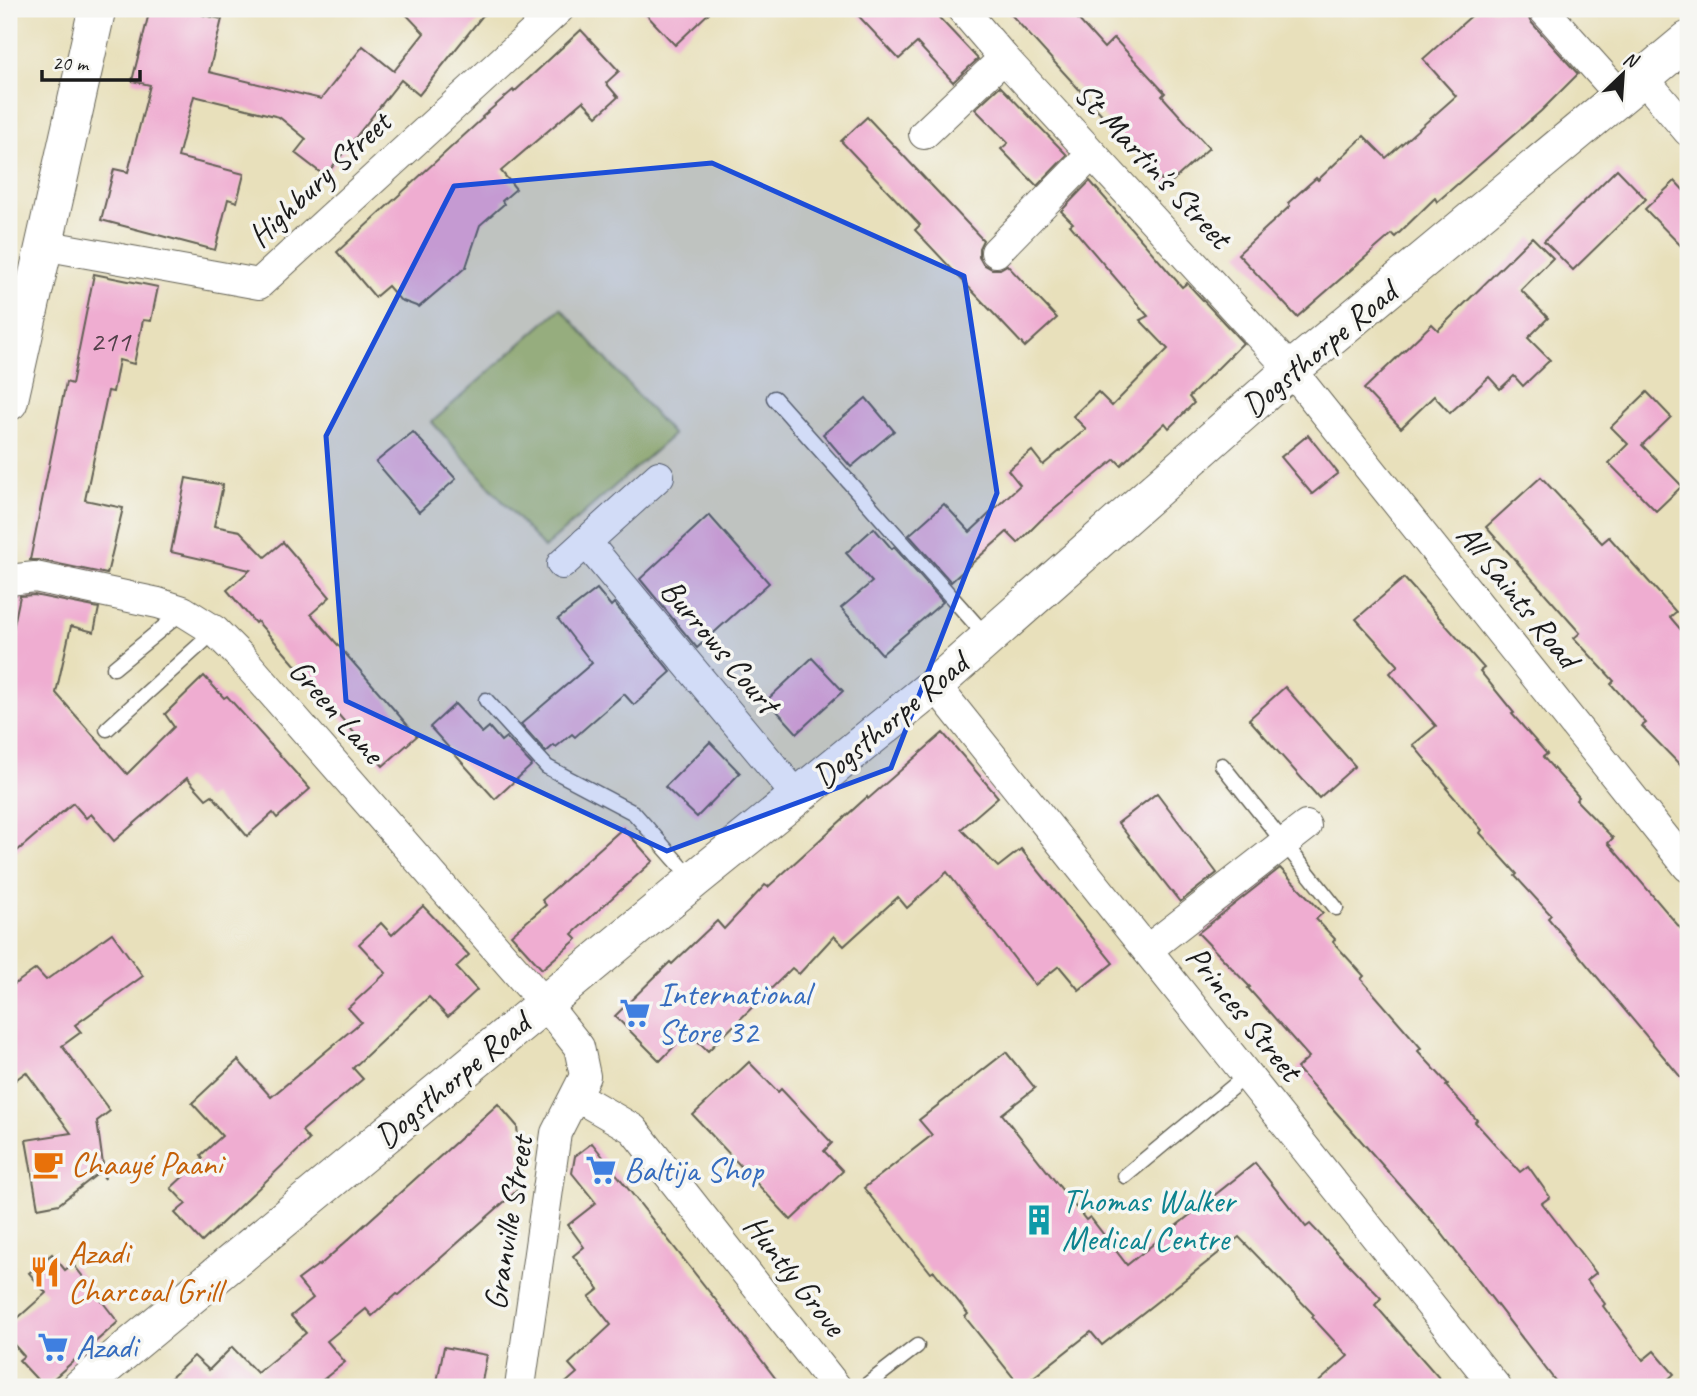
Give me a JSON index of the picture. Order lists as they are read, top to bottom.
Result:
{
  "streets": {
    "street": [
      "St Martin's Street",
      "Highbury Street",
      "Dogsthorpe Road",
      "All Saints Road",
      "Burrows Court",
      "Green Lane",
      "Princes Street",
      "Granville Street",
      "Huntly Grove"
    ]
  },
  "crossings": [
    ["St Martin's Street", "Dogsthorpe Road"],
    ["St Martin's Street", "All Saints Road"],
    ["Dogsthorpe Road", "All Saints Road"],
    ["Dogsthorpe Road", "Burrows Court"],
    ["Dogsthorpe Road", "Green Lane"],
    ["Dogsthorpe Road", "Princes Street"],
    ["Dogsthorpe Road", "Granville Street"],
    ["Green Lane", "Granville Street"],
    ["Granville Street", "Huntly Grove"]
  ],
  "places": {
    "supermarket": ["International Store 32", "Baltija Shop", "Azadi"],
    "cafe": ["Chaayé Paani"],
    "building": ["Thomas Walker Medical Centre"],
    "restaurant": ["Azadi Charcoal Grill"]
  },
  "house_numbers": ["211"],
  "scale_bar": "20 m",
  "north": "top right"
}
